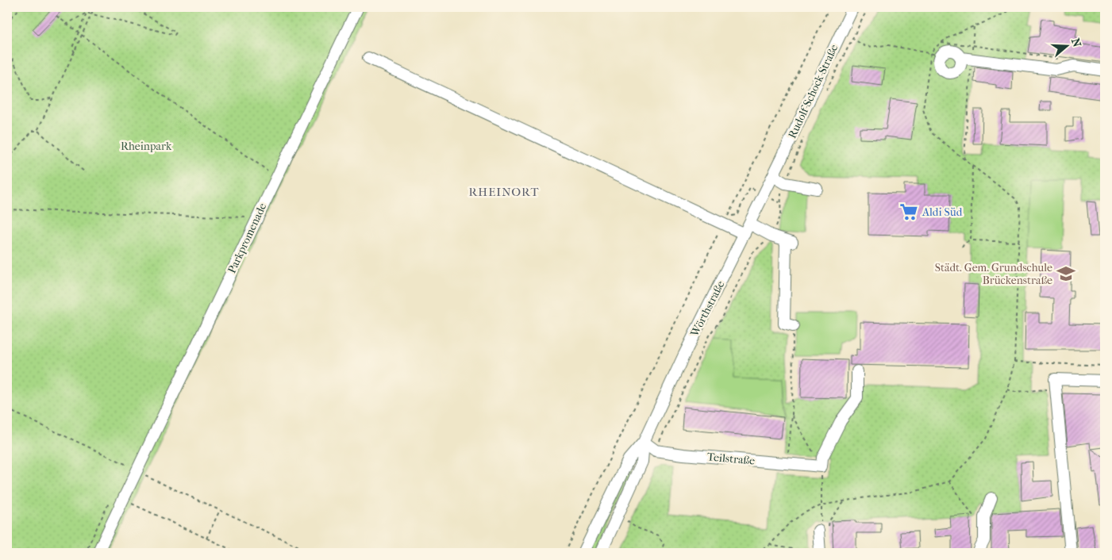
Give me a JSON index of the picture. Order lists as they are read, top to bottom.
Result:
{
  "streets": {
    "street": [
      "Rudolf-Schock-Straße",
      "Parkpromenade",
      "Wörthstraße",
      "Teilstraße"
    ]
  },
  "crossings": [
    ["Rudolf-Schock-Straße", "Wörthstraße"],
    ["Wörthstraße", "Teilstraße"]
  ],
  "districts": ["RHEINORT"],
  "parks": ["Rheinpark"],
  "places": {
    "supermarket": ["Aldi Süd"],
    "school or university": ["Städt. Gem. Grundschule Brückenstraße"]
  },
  "north": "right"
}
